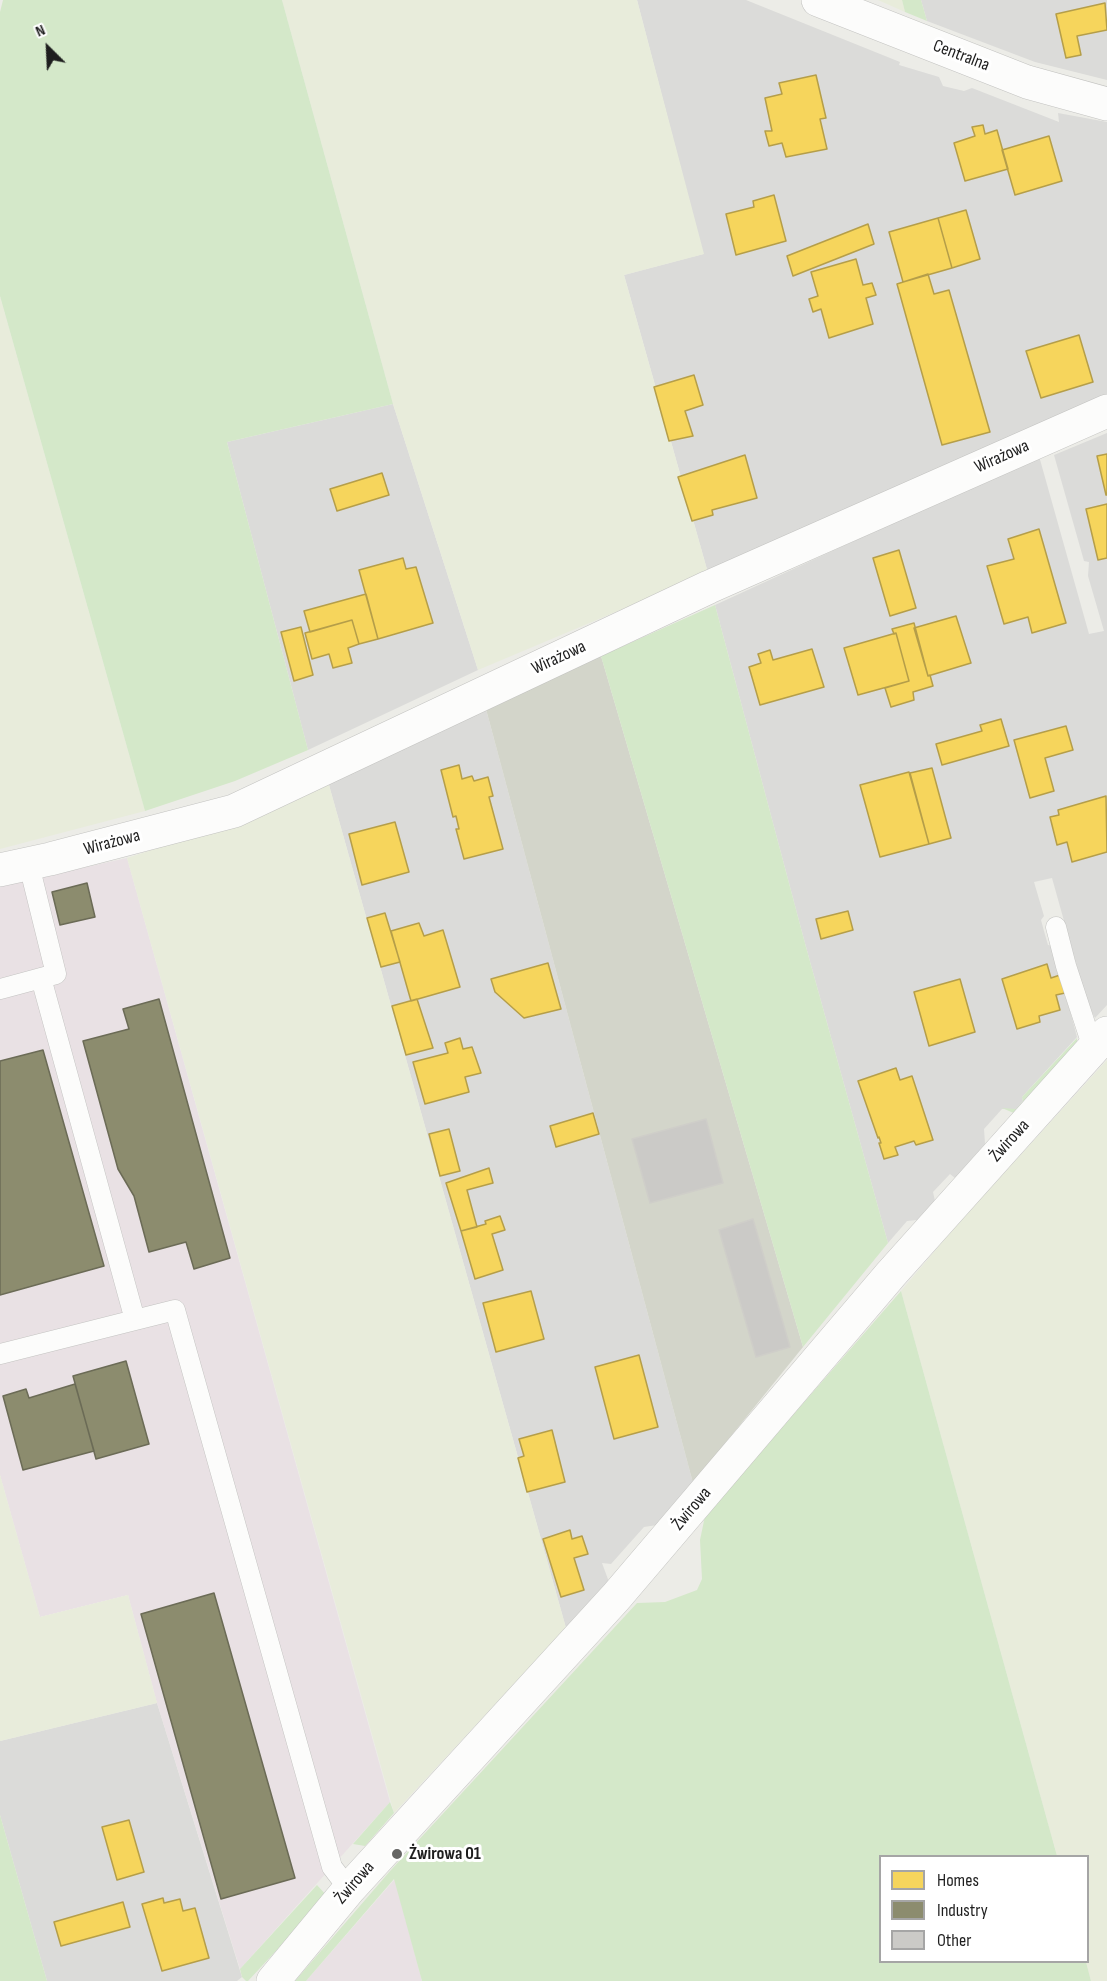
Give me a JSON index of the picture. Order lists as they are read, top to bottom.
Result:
{
  "streets": {
    "street": ["Centralna", "Wirażowa", "Żwirowa"]
  },
  "places": ["Żwirowa 01"],
  "legend": ["Homes", "Industry", "Other"],
  "north": "top left"
}
